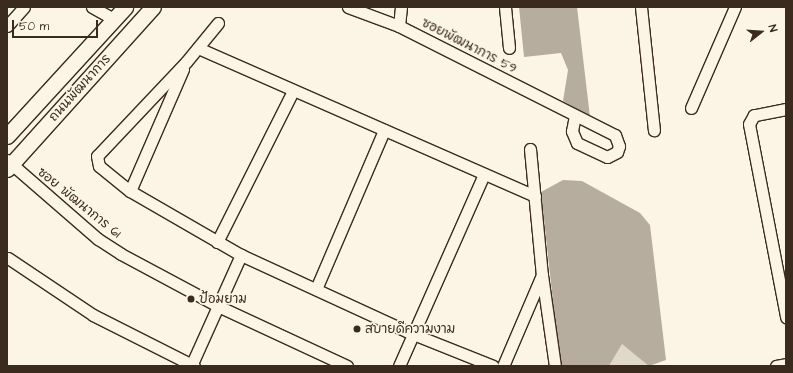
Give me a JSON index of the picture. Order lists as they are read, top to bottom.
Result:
{
  "streets": {
    "main road": ["ถนนพัฒนาการ"],
    "street": ["ซอยพัฒนาการ 59", "ซอย พัฒนาการ 61"]
  },
  "crossings": [
    ["ถนนพัฒนาการ", "ซอย พัฒนาการ 61"]
  ],
  "places": ["ป้อมยาม", "สบายดีความงาม"],
  "scale_bar": "50 m",
  "north": "right"
}
